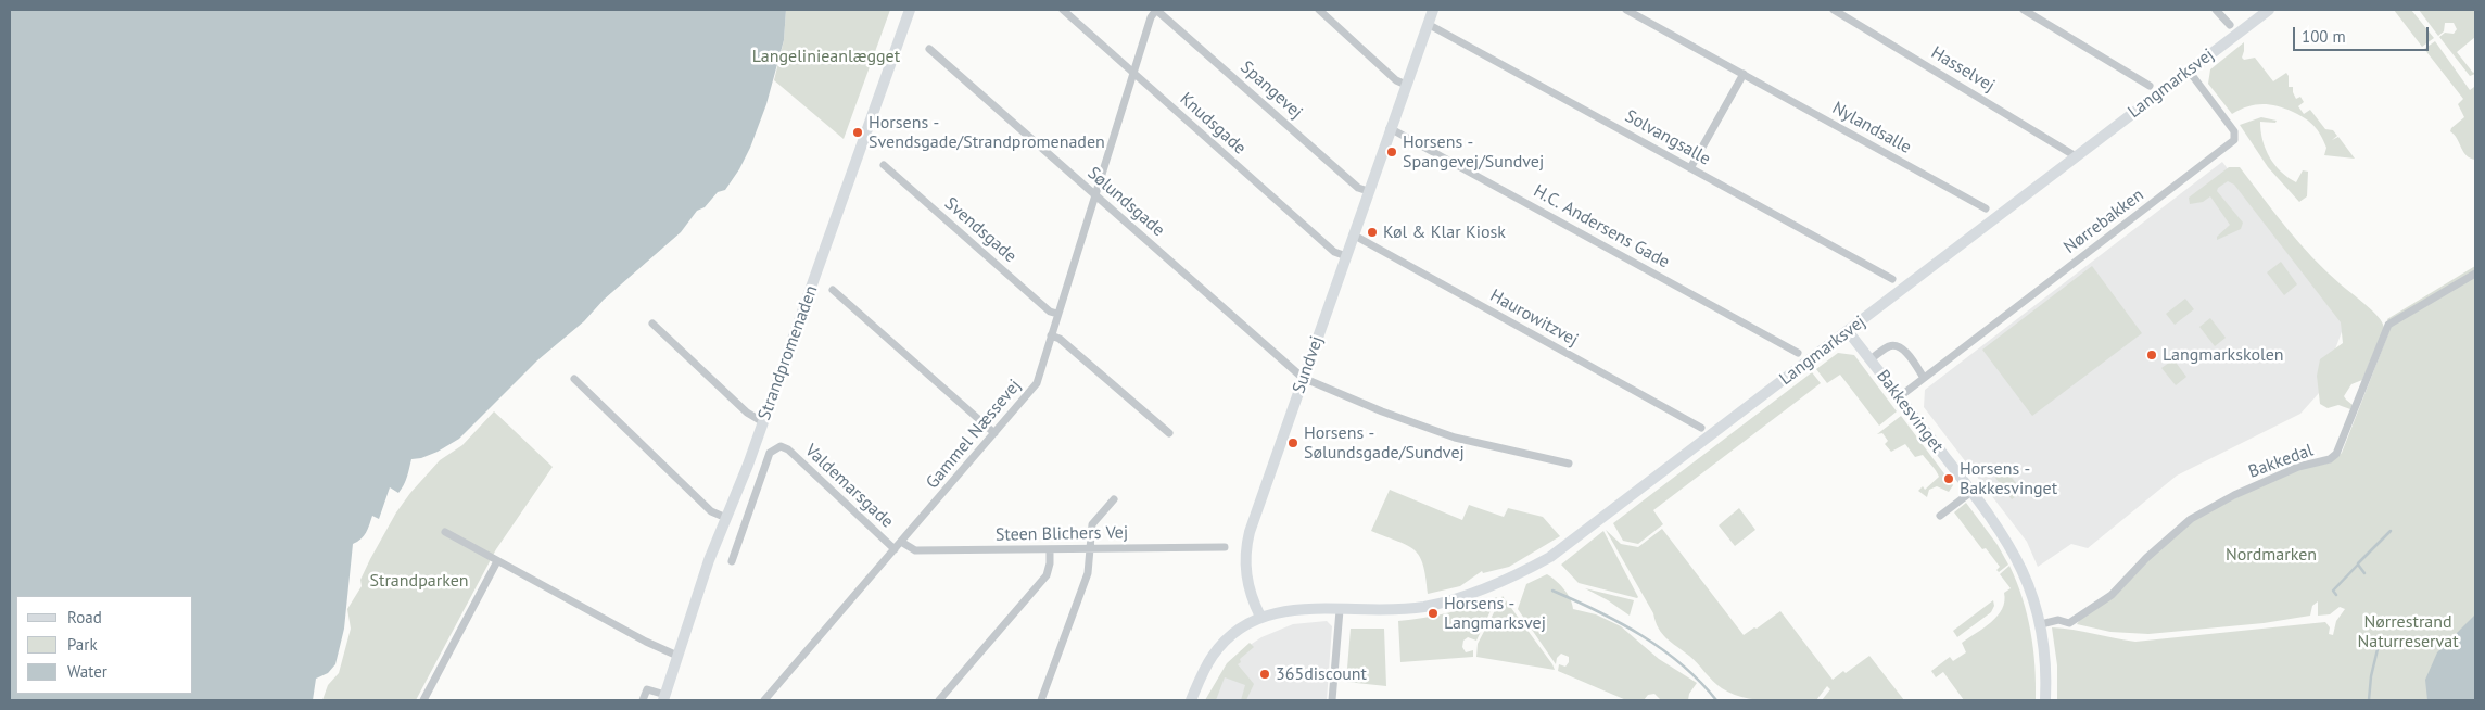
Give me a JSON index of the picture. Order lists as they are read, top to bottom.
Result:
{
  "streets": {
    "street": [
      "Hasselvej",
      "Langmarksvej",
      "Spangevej",
      "Knudsgade",
      "Nylandsalle",
      "Solvangsalle",
      "Sølundsgade",
      "Nørrebakken",
      "H.C. Andersens Gade",
      "Svendsgade",
      "Haurowitzvej",
      "Strandpromenaden",
      "Sundvej",
      "Bakkesvinget",
      "Gammel Næssevej",
      "Bakkedal",
      "Valdemarsgade",
      "Steen Blichers Vej"
    ]
  },
  "crossings": [
    ["Hasselvej", "Langmarksvej"],
    ["Langmarksvej", "Nørrebakken"],
    ["Langmarksvej", "Sundvej"],
    ["Langmarksvej", "Bakkesvinget"],
    ["Spangevej", "Sundvej"],
    ["Spangevej", "Gammel Næssevej"],
    ["Knudsgade", "Sundvej"],
    ["Knudsgade", "Gammel Næssevej"],
    ["Solvangsalle", "Sundvej"],
    ["Sølundsgade", "Sundvej"],
    ["Sølundsgade", "Gammel Næssevej"],
    ["Nørrebakken", "Bakkesvinget"],
    ["H.C. Andersens Gade", "Sundvej"],
    ["Svendsgade", "Gammel Næssevej"],
    ["Haurowitzvej", "Sundvej"],
    ["Bakkesvinget", "Bakkedal"],
    ["Gammel Næssevej", "Valdemarsgade"],
    ["Gammel Næssevej", "Steen Blichers Vej"]
  ],
  "parks": [
    "Langelinieanlægget",
    "Nordmarken",
    "Strandparken",
    "Nørrestrand Naturreservat"
  ],
  "places": [
    "Horsens - Svendsgade/Strandpromenaden",
    "Horsens - Spangevej/Sundvej",
    "Køl & Klar Kiosk",
    "Langmarkskolen",
    "Horsens - Sølundsgade/Sundvej",
    "Horsens - Bakkesvinget",
    "Horsens - Langmarksvej",
    "365discount"
  ],
  "legend": ["Road", "Park", "Water"],
  "scale_bar": "100 m"
}
